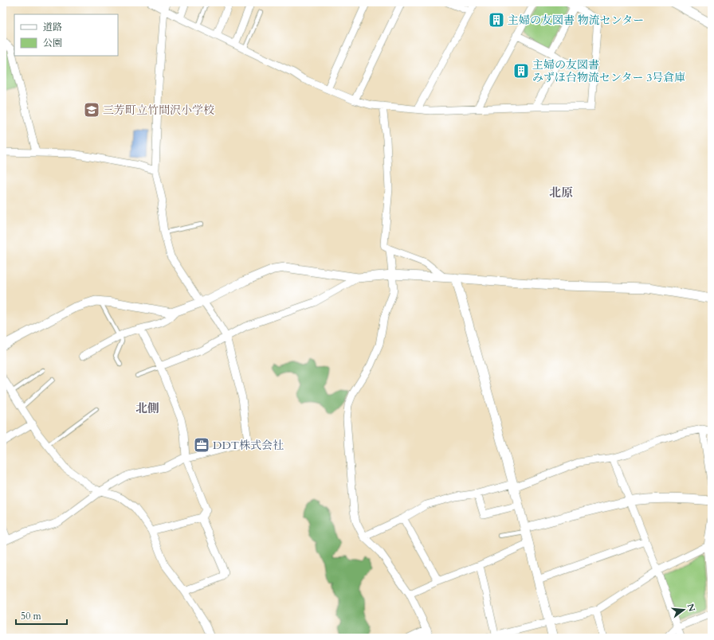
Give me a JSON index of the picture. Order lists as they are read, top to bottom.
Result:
{
  "districts": ["北原", "北側"],
  "places": {
    "building": ["主婦の友図書 物流センター", "主婦の友図書 みずほ台物流センター 3号倉庫"],
    "school or university": ["三芳町立竹間沢小学校"],
    "office": ["DDT株式会社"]
  },
  "legend": ["道路", "公園"],
  "scale_bar": "50 m",
  "north": "right"
}
